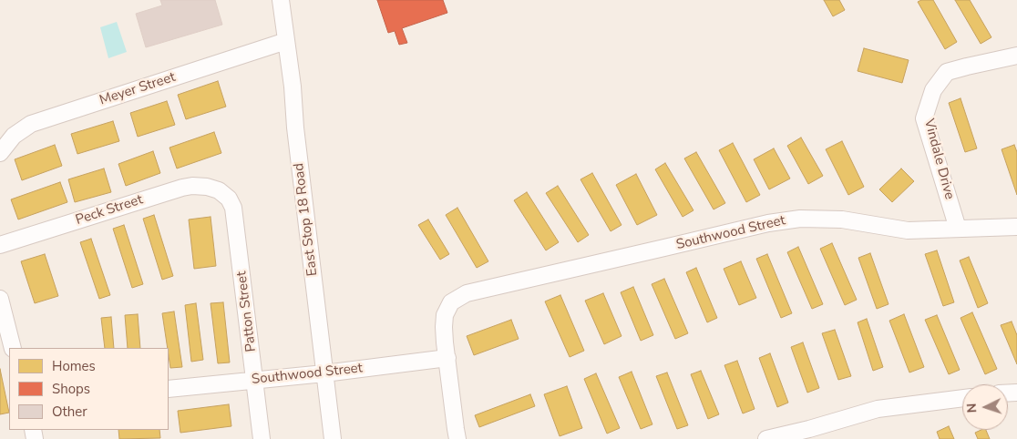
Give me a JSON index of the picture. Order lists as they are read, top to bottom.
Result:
{
  "streets": {
    "street": [
      "Meyer Street",
      "Vindale Drive",
      "Peck Street",
      "East Stop 18 Road",
      "Southwood Street",
      "Patton Street"
    ]
  },
  "crossings": [
    ["Meyer Street", "East Stop 18 Road"],
    ["Vindale Drive", "Southwood Street"],
    ["Peck Street", "Patton Street"],
    ["East Stop 18 Road", "Southwood Street"],
    ["Southwood Street", "Patton Street"]
  ],
  "legend": ["Homes", "Shops", "Other"],
  "north": "left"
}
